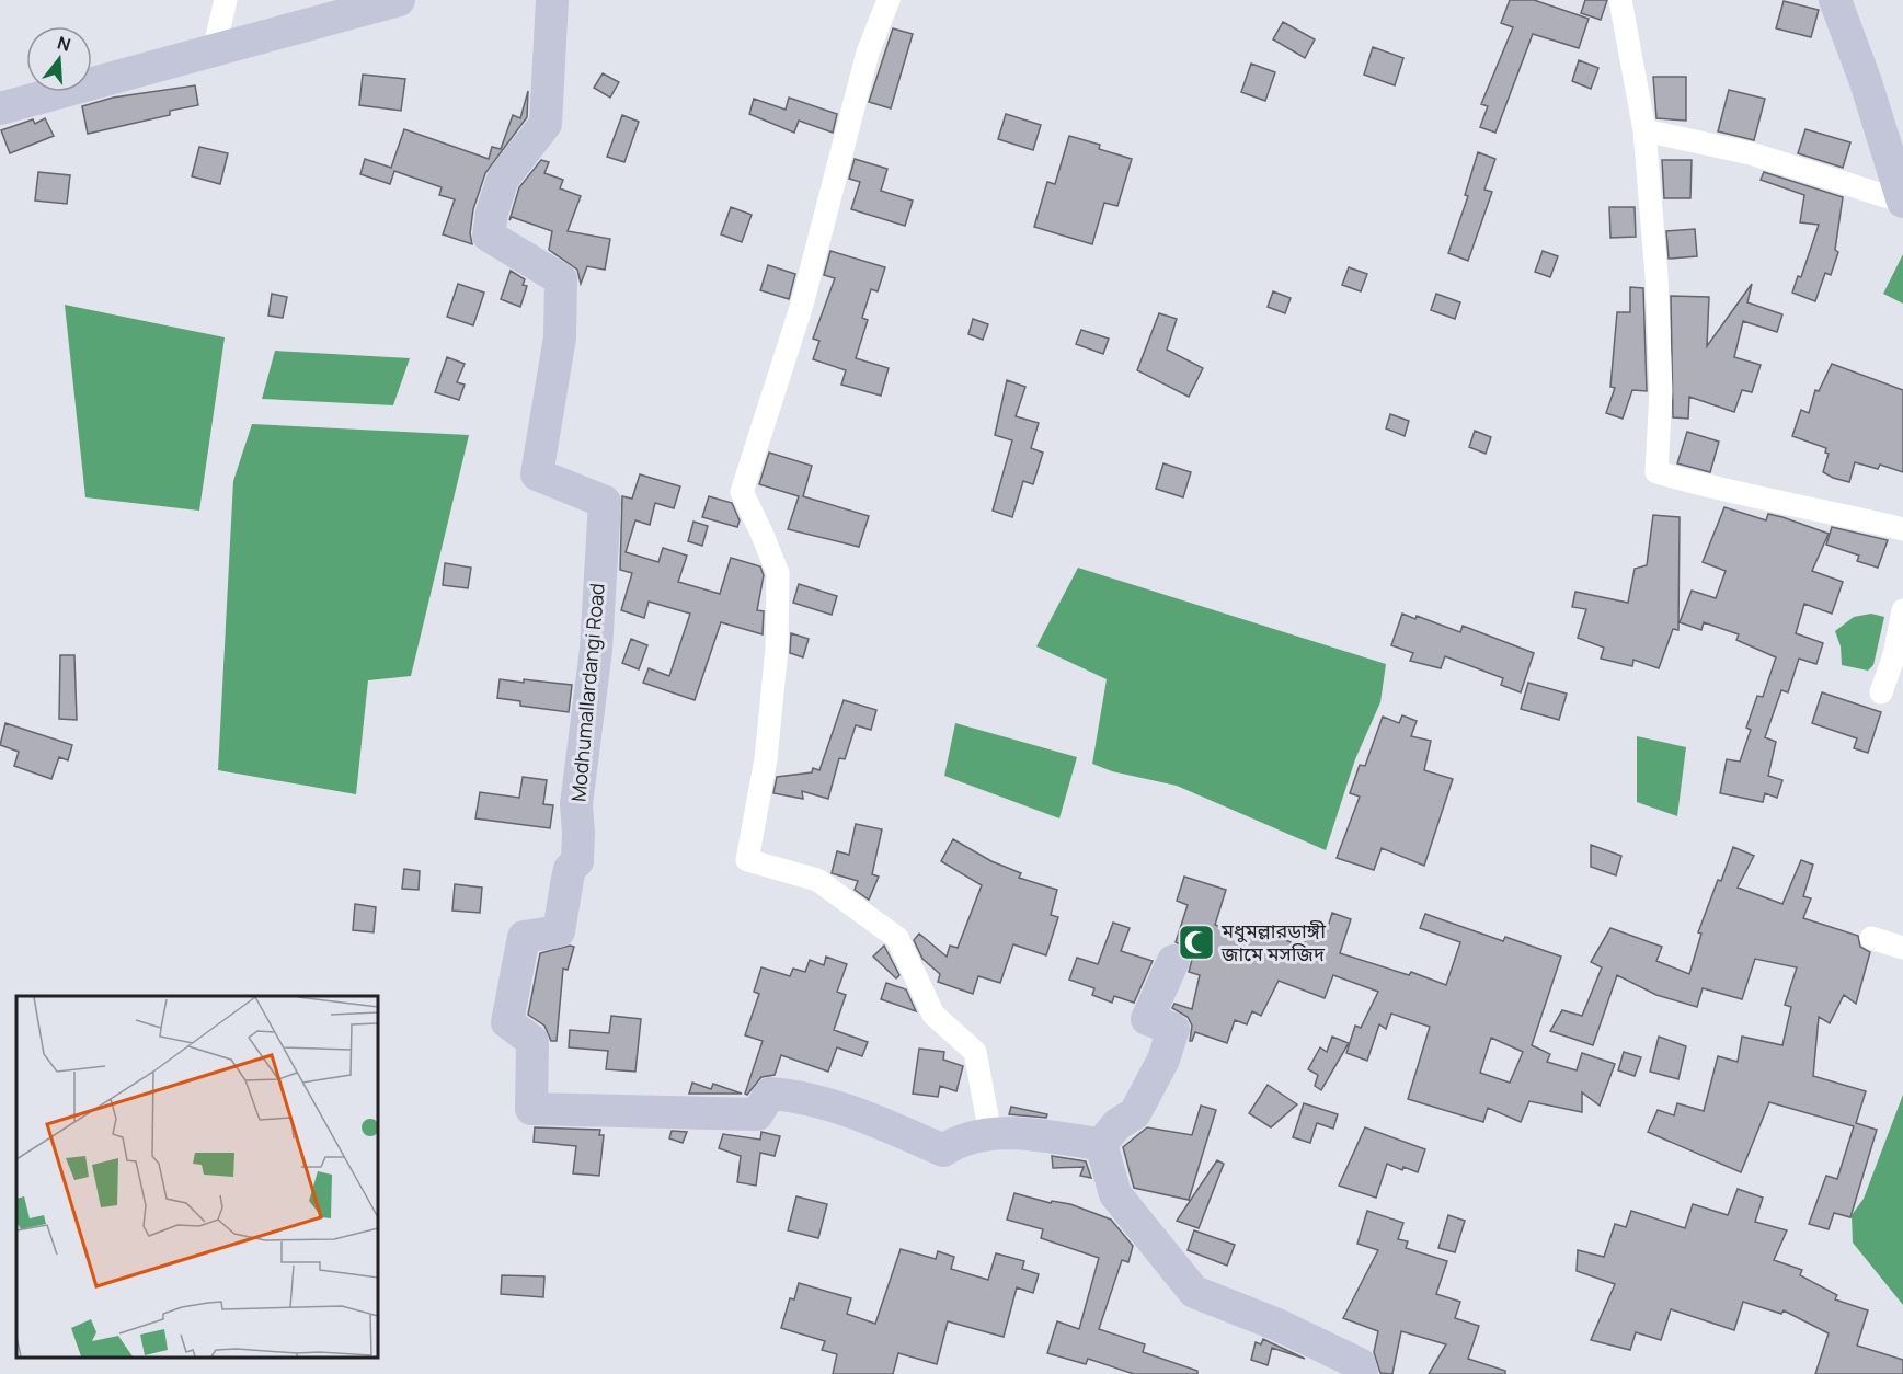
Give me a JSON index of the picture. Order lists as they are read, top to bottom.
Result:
{
  "streets": {
    "street": ["Modhumallardangi Road"]
  },
  "places": {
    "mosque": ["মধুমল্লারডাঙ্গী জামে মসজিদ"]
  },
  "north": "top"
}
